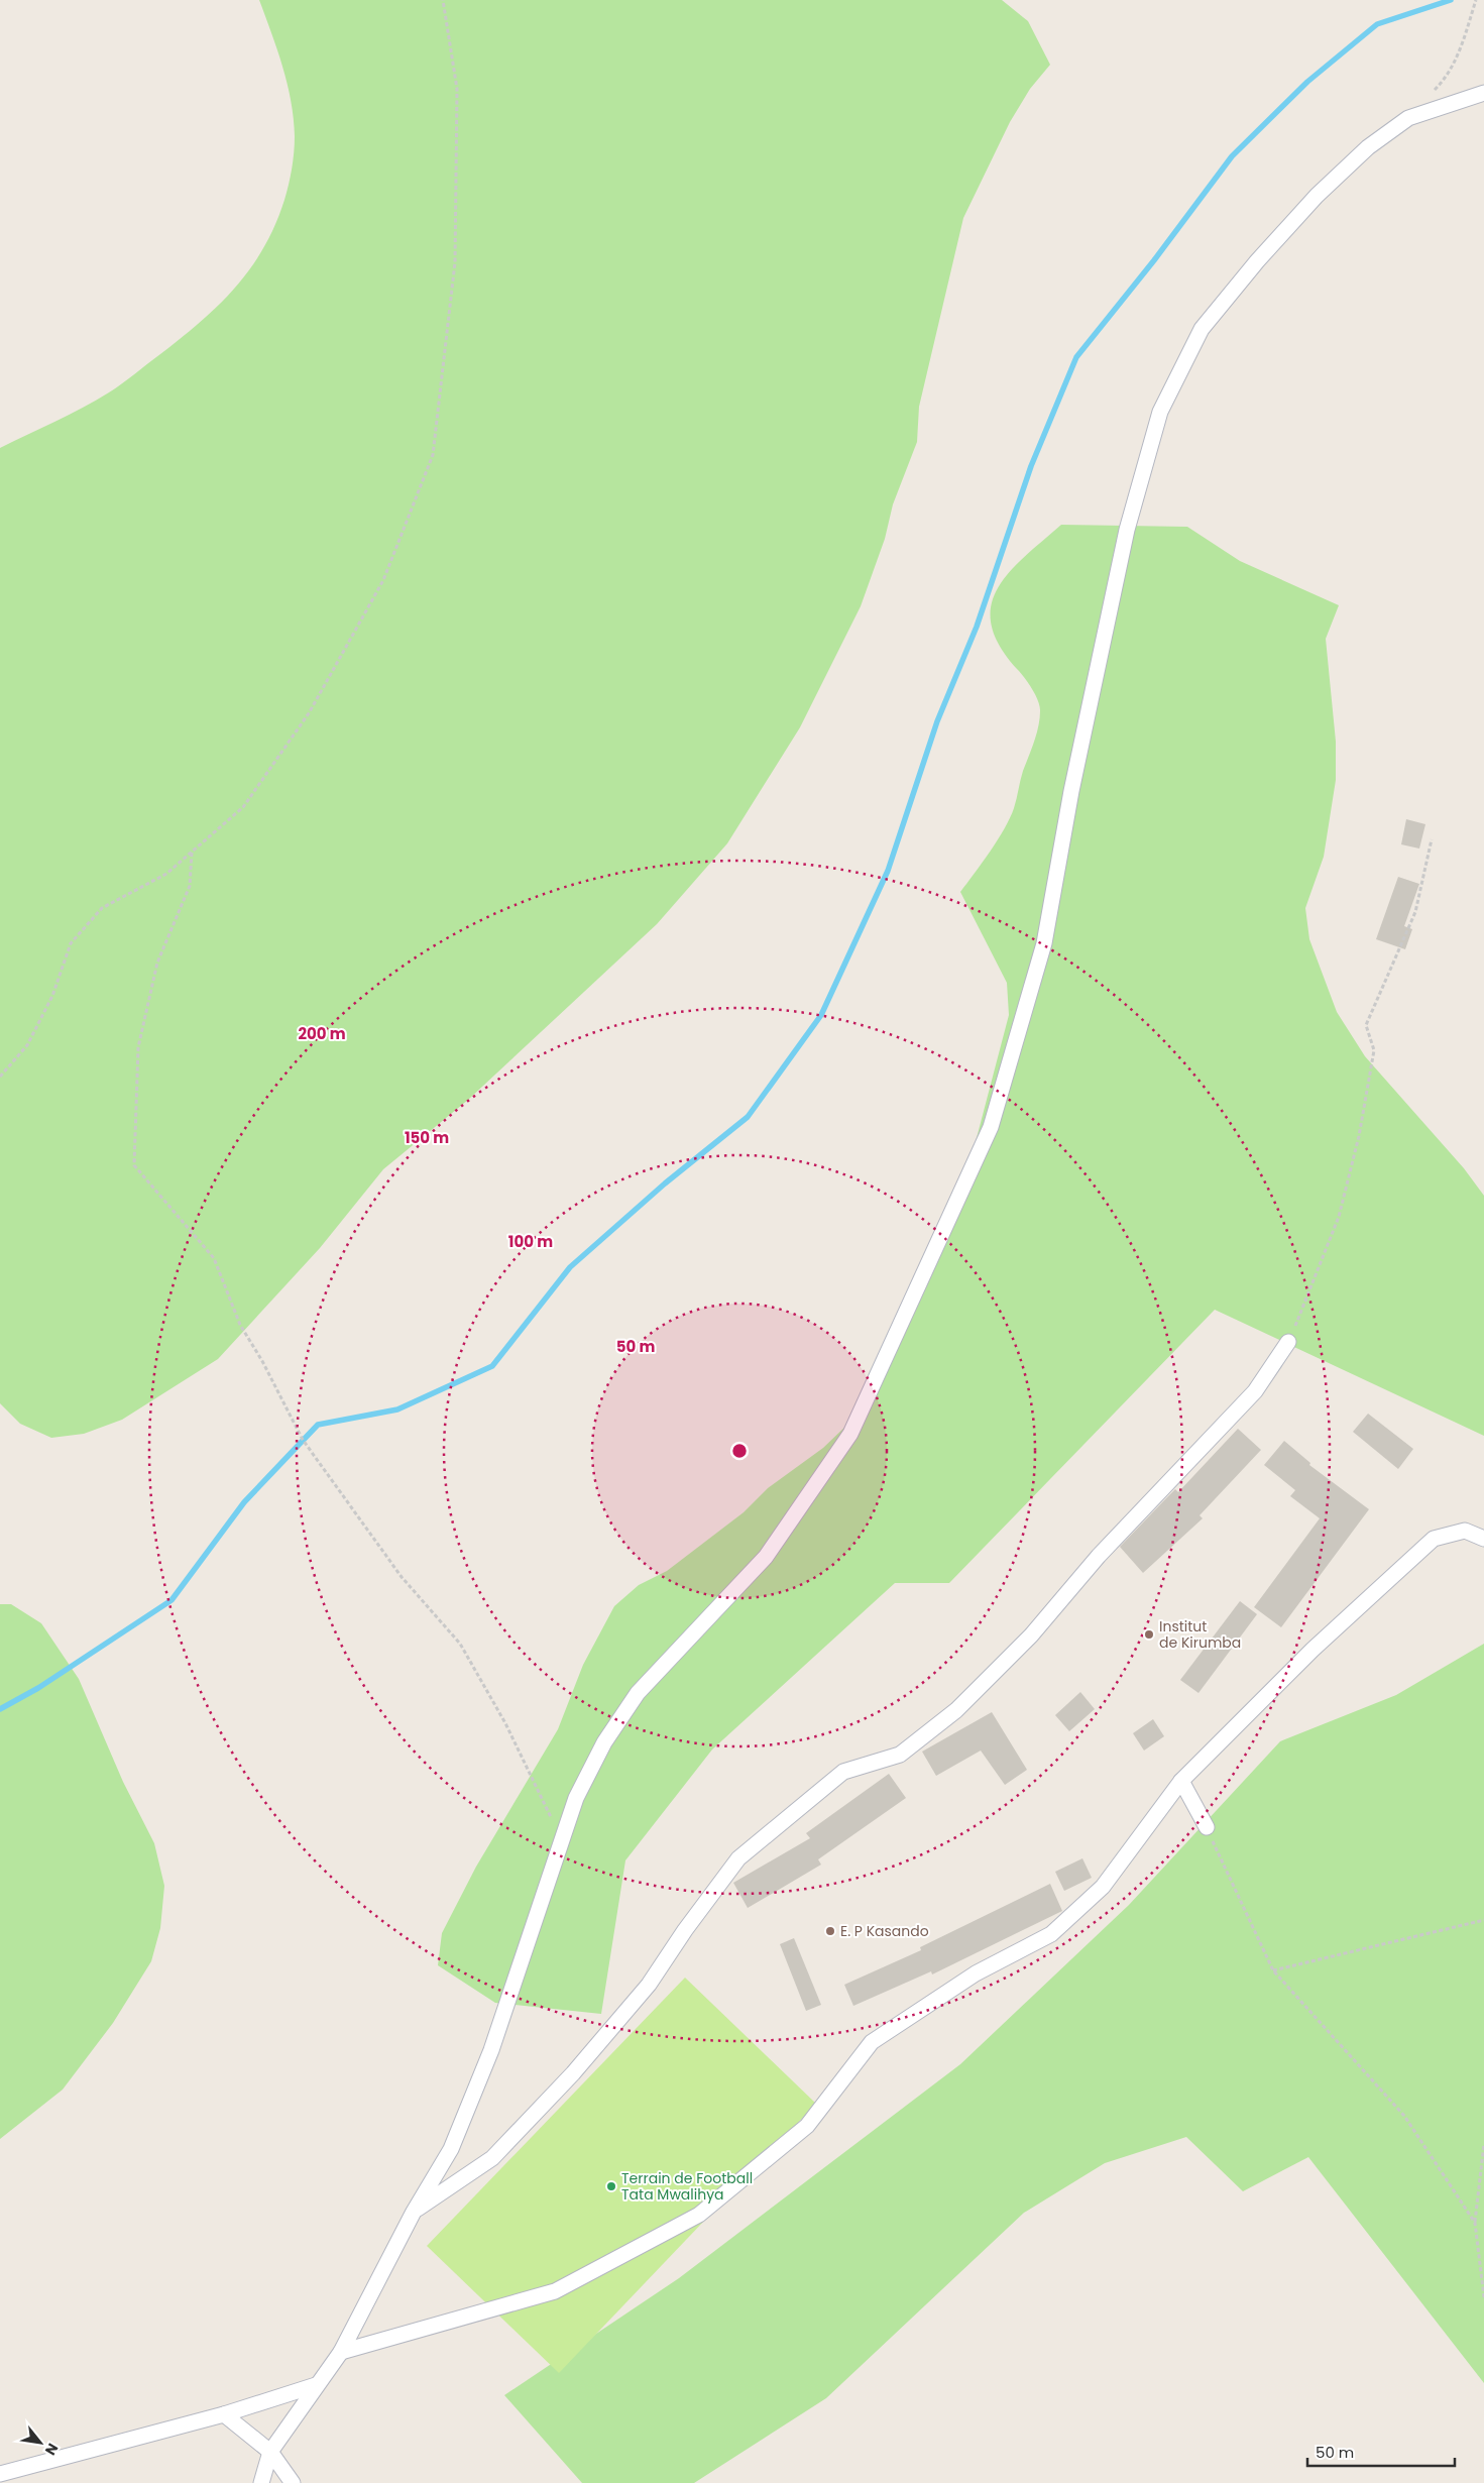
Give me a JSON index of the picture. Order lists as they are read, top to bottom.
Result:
{
  "places": ["Institut de Kirumba", "E. P Kasando", "Terrain de Football Tata Mwalihya"],
  "scale_bar": "50 m",
  "north": "bottom right",
  "rings": [
    "200 m",
    "150 m",
    "100 m",
    "50 m"
  ]
}
